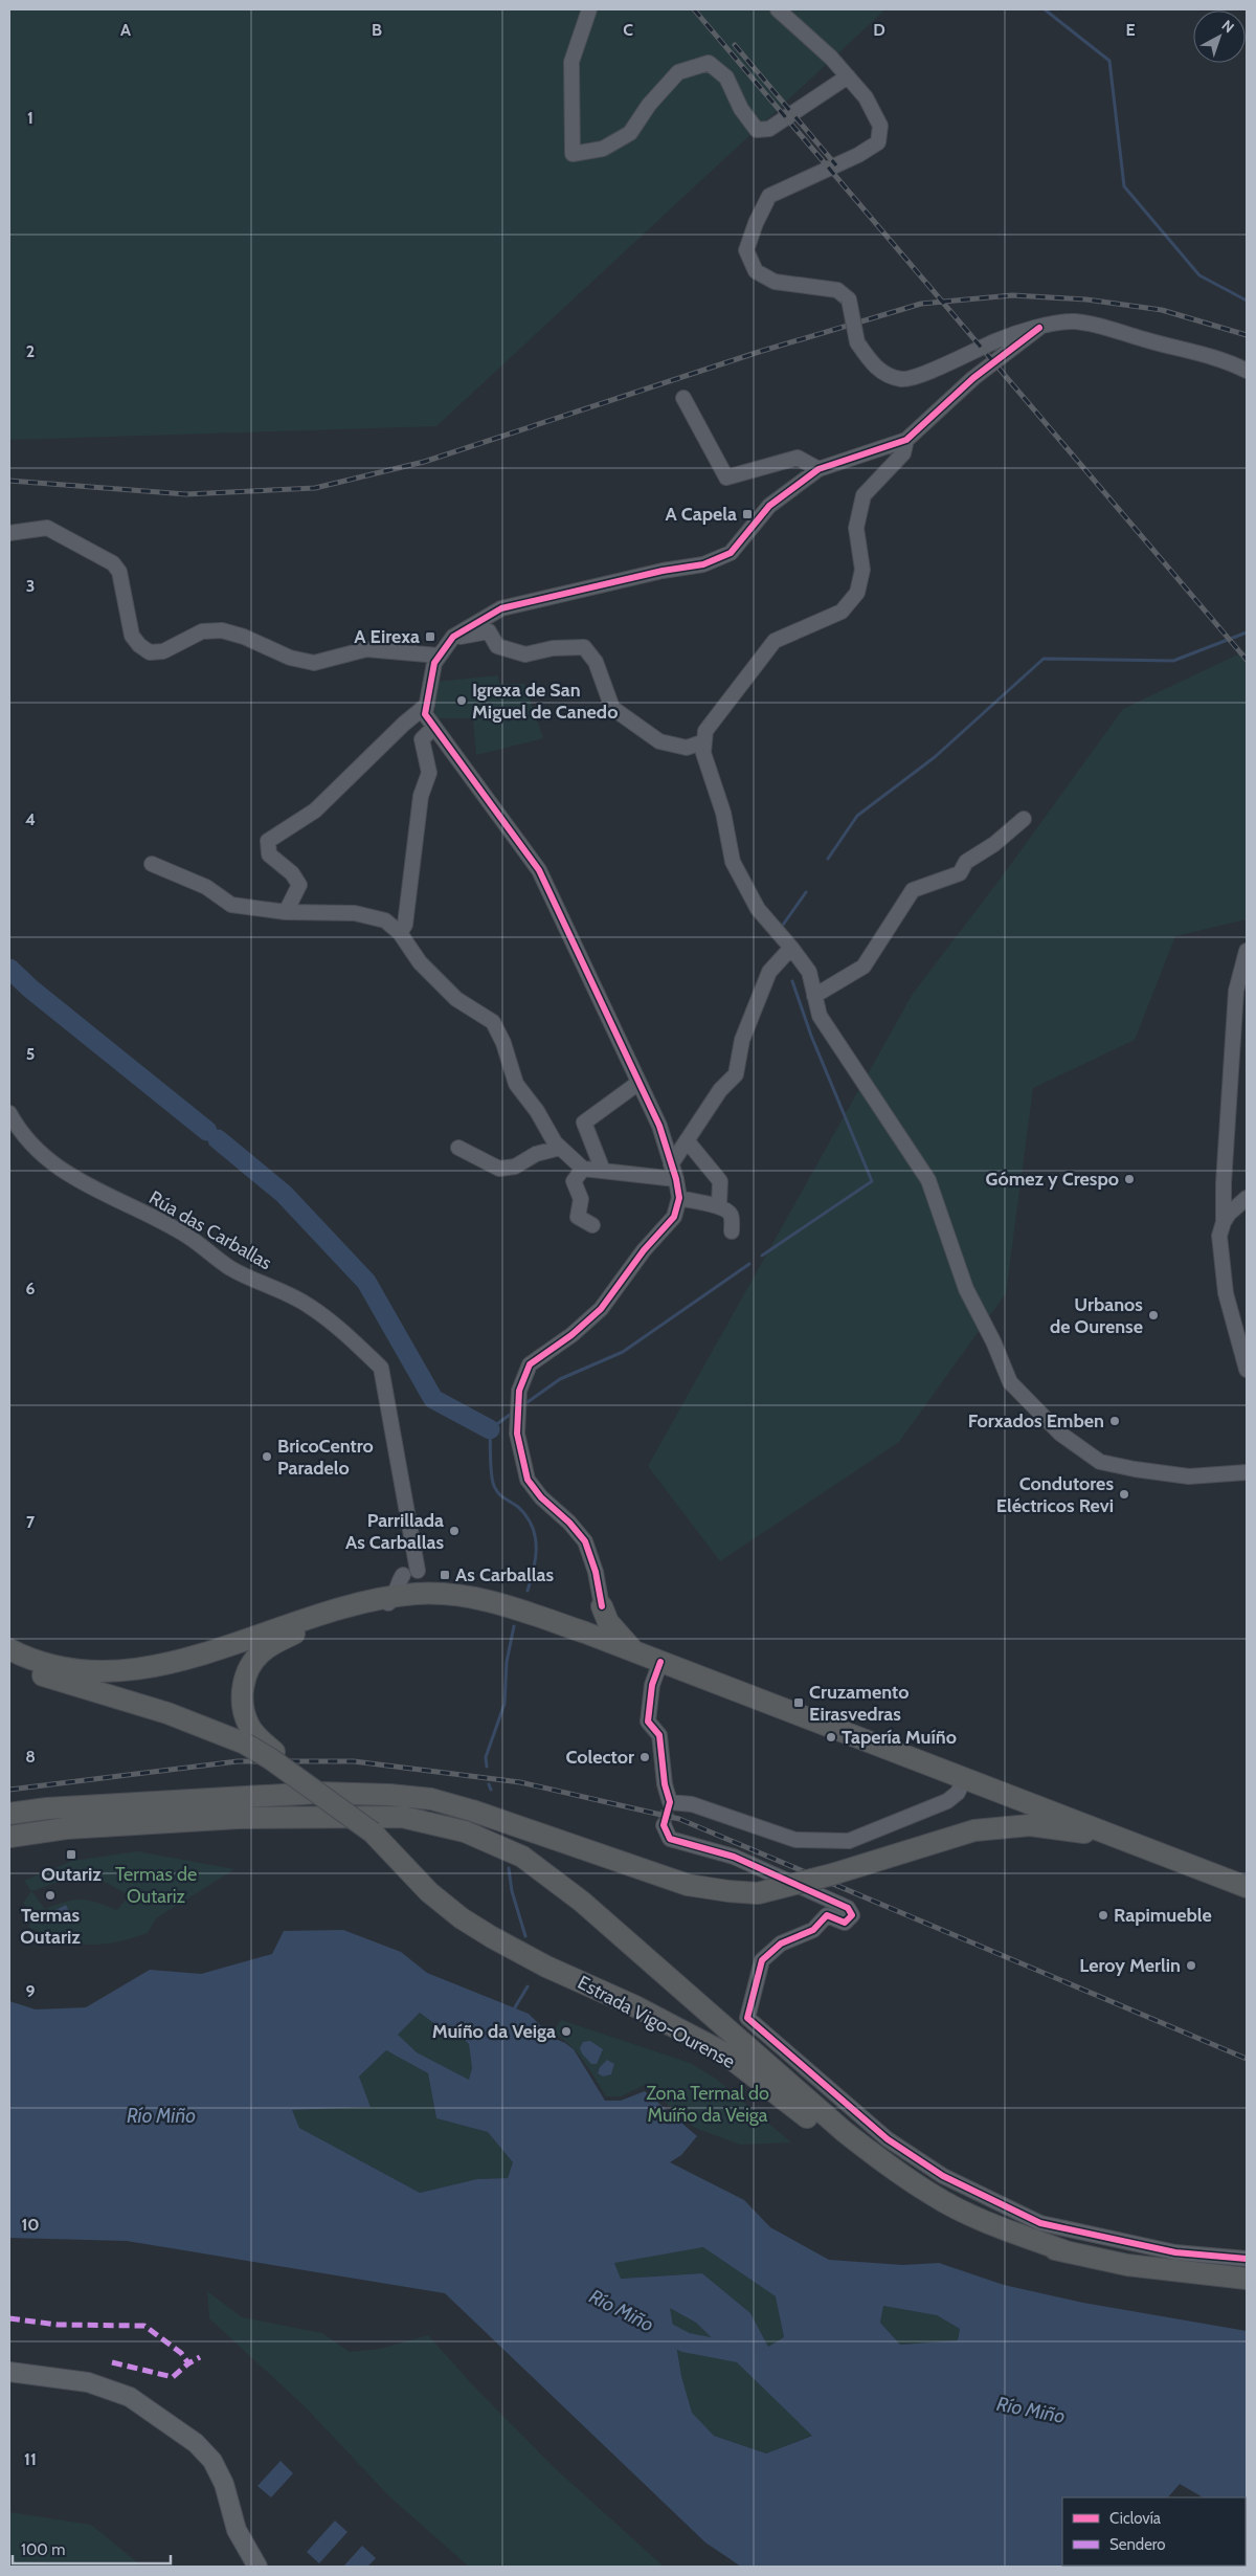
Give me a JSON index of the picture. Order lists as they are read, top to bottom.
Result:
{
  "streets": {
    "highway": ["Estrada Vigo-Ourense"],
    "street": ["Rúa das Carballas"]
  },
  "water": ["Río Miño"],
  "parks": ["Termas de Outariz", "Zona Termal do Muíño da Veiga"],
  "places": {
    "transit": [
      "A Capela",
      "A Eirexa",
      "As Carballas",
      "Cruzamento Eirasvedras",
      "Outariz"
    ],
    "other": [
      "Igrexa de San Miguel de Canedo",
      "Gómez y Crespo",
      "Urbanos de Ourense",
      "Forxados Emben",
      "BricoCentro Paradelo",
      "Condutores Eléctricos Revi",
      "Parrillada As Carballas",
      "Tapería Muíño",
      "Colector",
      "Termas Outariz",
      "Rapimueble",
      "Leroy Merlin",
      "Muíño da Veiga"
    ]
  },
  "legend": ["Ciclovía", "Sendero"],
  "scale_bar": "100 m",
  "north": "top right",
  "grid": {
    "columns": [
      "A",
      "B",
      "C",
      "D",
      "E"
    ],
    "rows": [
      "1",
      "2",
      "3",
      "4",
      "5",
      "6",
      "7",
      "8",
      "9",
      "10",
      "11"
    ]
  }
}
